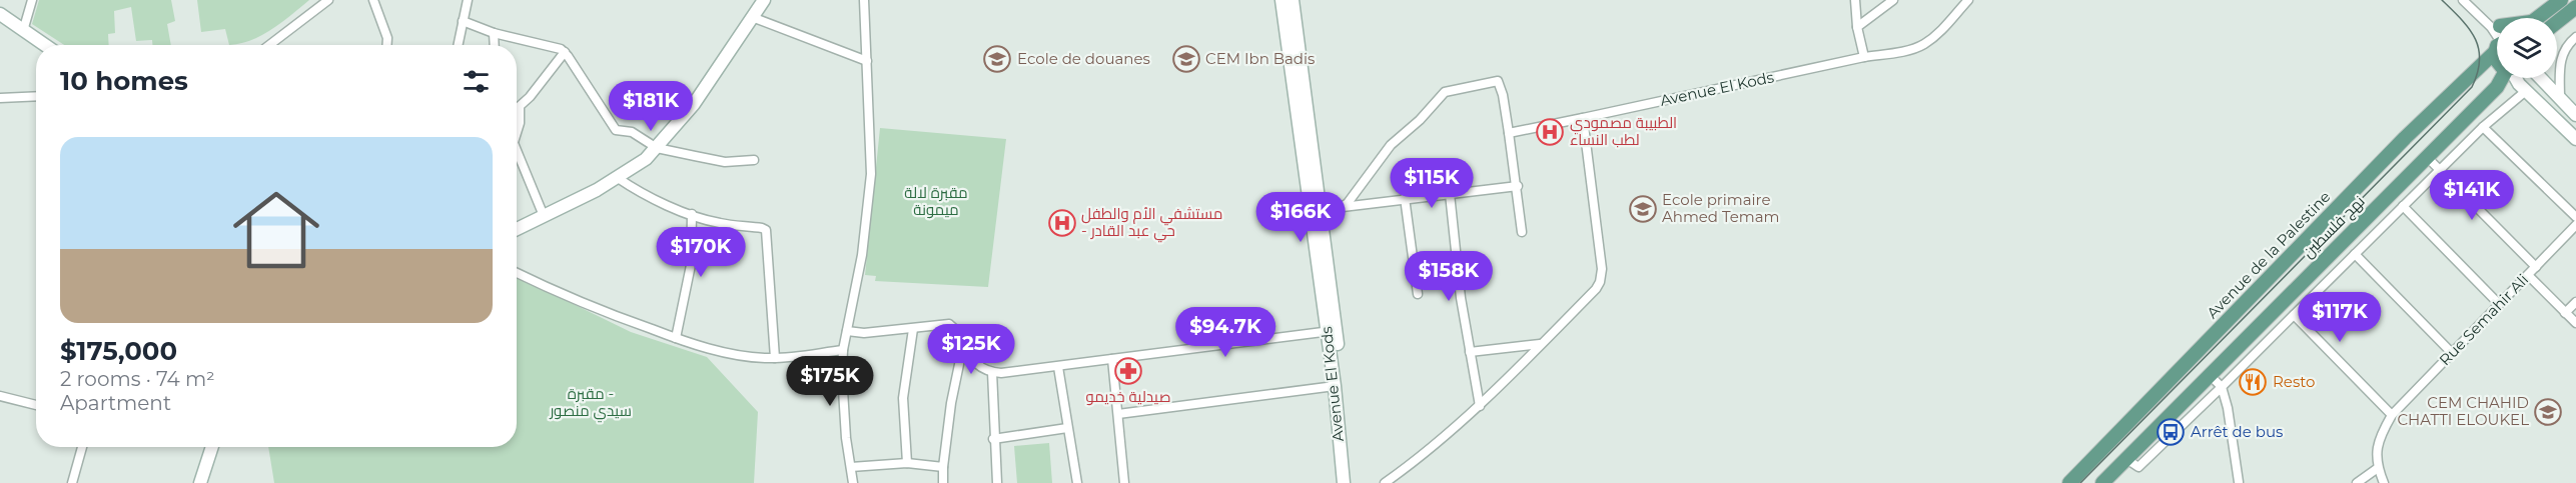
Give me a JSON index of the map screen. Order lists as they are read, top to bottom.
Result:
{
  "streets": {
    "main road": ["Avenue El Kods", "نهج فلسطين", "Avenue de la Palestine"],
    "street": ["Rue Semahir Ali"]
  },
  "parks": ["مقبرة لالة ميمونة", "مقبرة - سيدي منصور"],
  "places": {
    "school or university": [
      "Ecole de douanes",
      "CEM Ibn Badis",
      "Ecole primaire Ahmed Temam",
      "CEM CHAHID CHATTI ELOUKEL"
    ],
    "hospital": ["الطبيبة مصمودي لطب النساء", "مستشفي الأم والطفل - حي عبد القادر"],
    "pharmacy": ["صيدلية خديمو"],
    "restaurant": ["Resto"],
    "bus stop": ["Arrêt de bus"]
  },
  "page": {
    "heading": "10 homes",
    "price": [
      "$181K",
      "$115K",
      "$141K",
      "$166K",
      "$170K",
      "$158K",
      "$117K",
      "$94.7K",
      "$125K",
      "$175K"
    ],
    "list": [
      {
        "name": "$175,000",
        "note": "2 rooms · 74 m² · Apartment"
      }
    ]
  }
}
